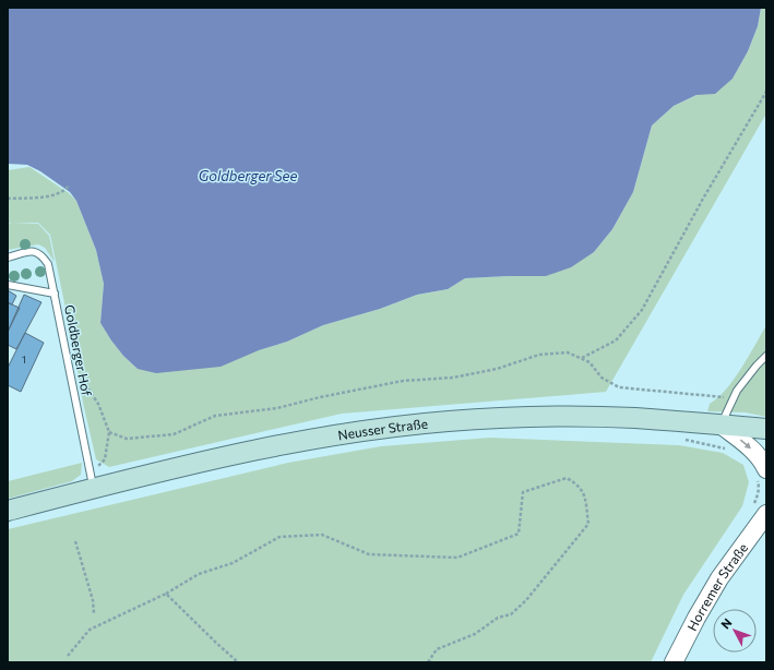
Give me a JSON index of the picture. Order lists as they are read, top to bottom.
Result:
{
  "streets": {
    "main road": ["Neusser Straße"],
    "street": ["Horremer Straße"],
    "lane": ["Goldberger Hof"]
  },
  "crossings": [
    ["Goldberger Hof", "Neusser Straße"]
  ],
  "water": ["Goldberger See"],
  "house_numbers": ["1"],
  "north": "top left"
}
